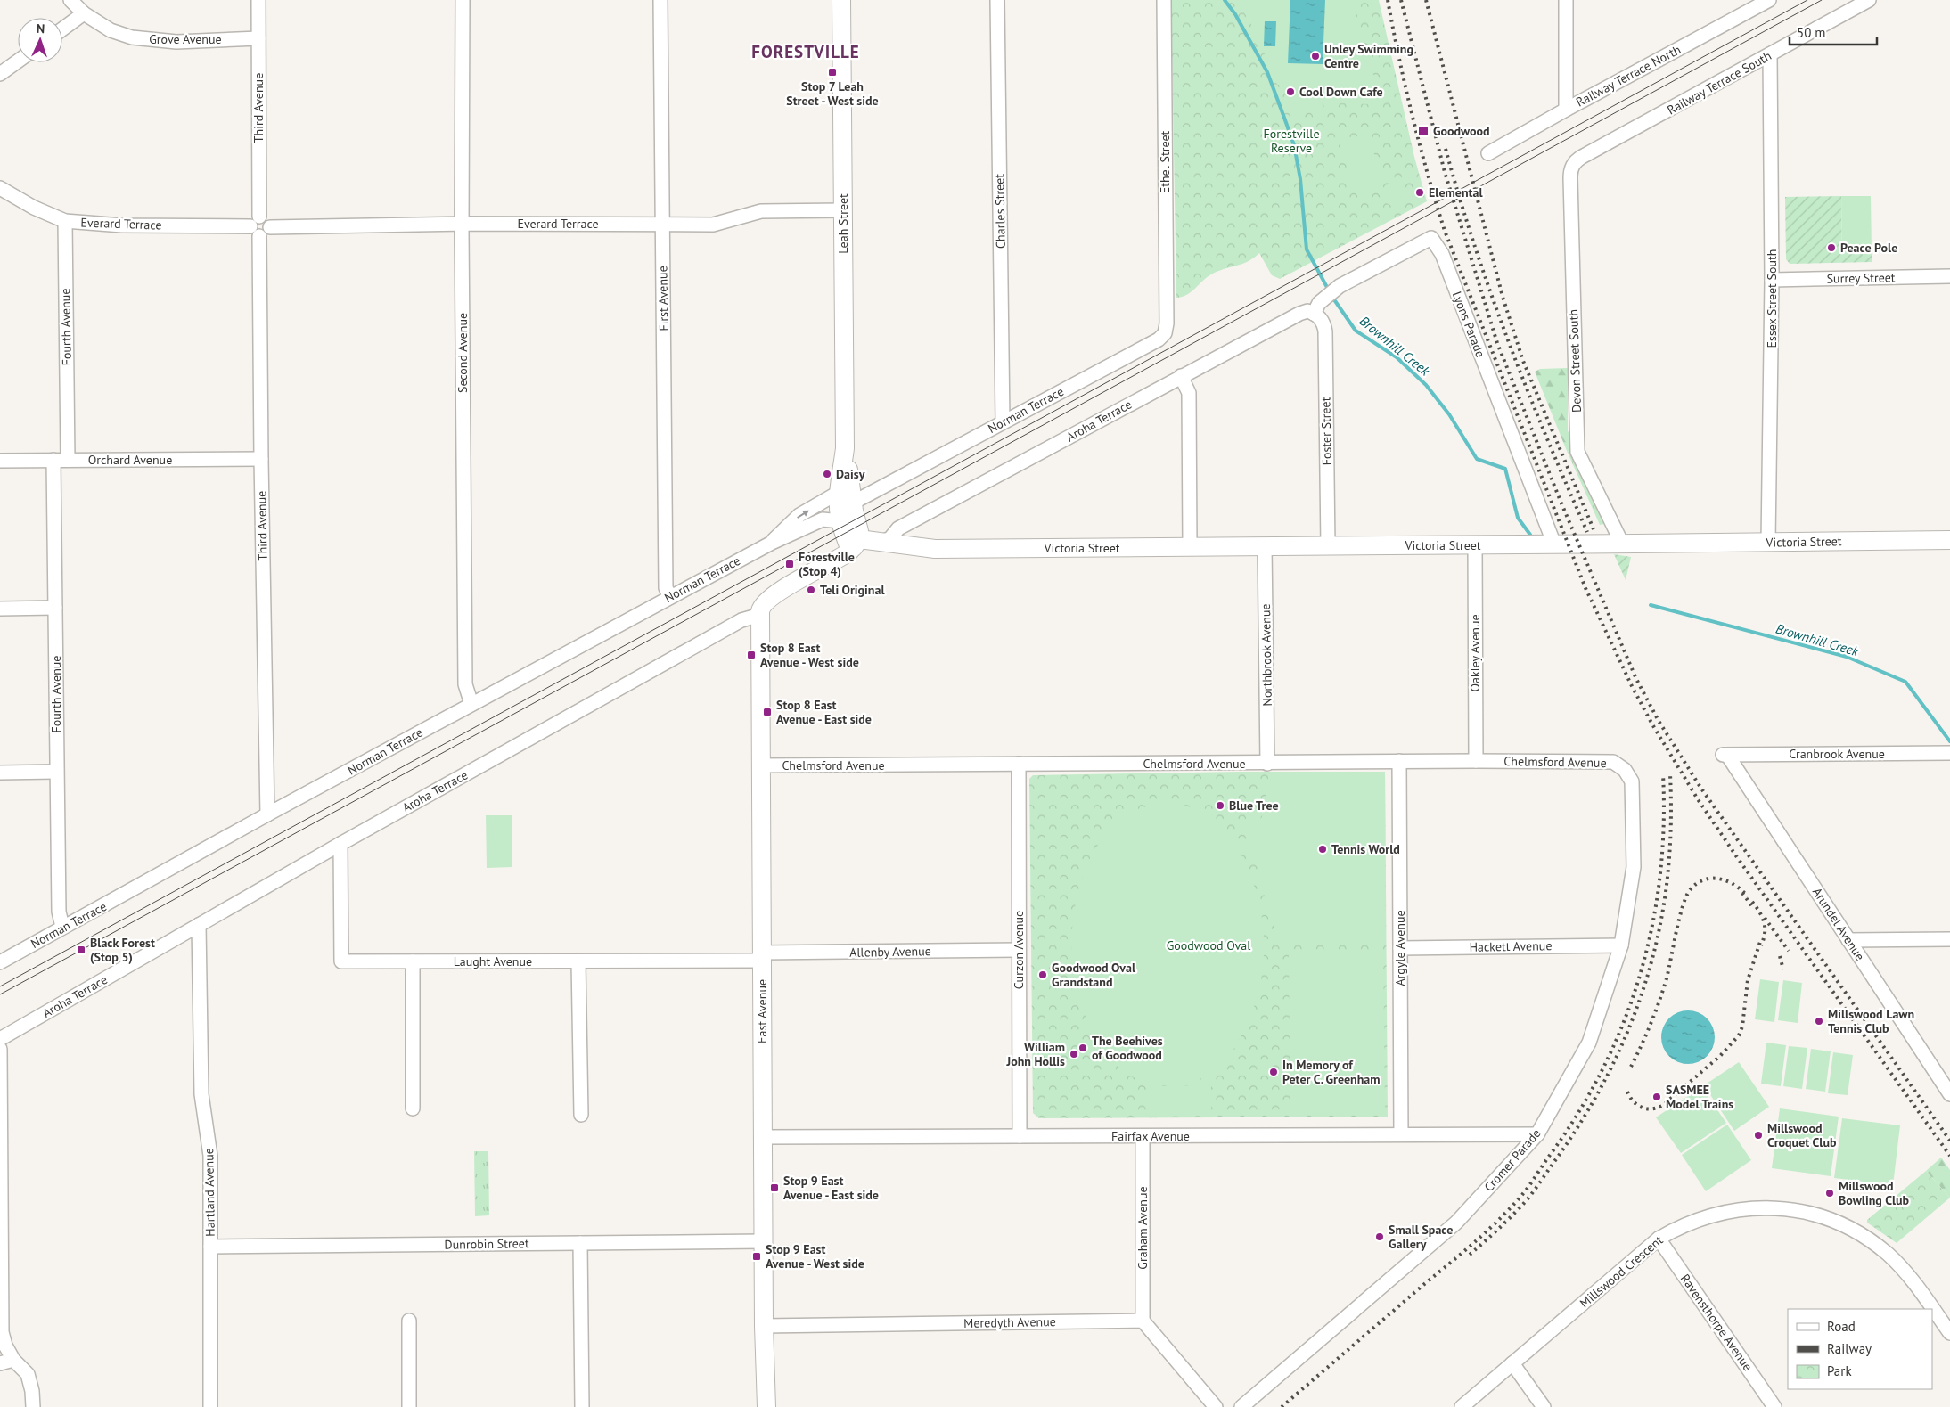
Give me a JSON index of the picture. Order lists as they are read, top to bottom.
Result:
{
  "streets": {
    "street": [
      "Grove Avenue",
      "Railway Terrace North",
      "Railway Terrace South",
      "Third Avenue",
      "Ethel Street",
      "Charles Street",
      "Everard Terrace",
      "Leah Street",
      "Surrey Street",
      "First Avenue",
      "Essex Street South",
      "Lyons Parade",
      "Fourth Avenue",
      "Second Avenue",
      "Devon Street South",
      "Norman Terrace",
      "Aroha Terrace",
      "Foster Street",
      "Orchard Avenue",
      "Victoria Street",
      "Oakley Avenue",
      "Northbrook Avenue",
      "Cranbrook Avenue",
      "Chelmsford Avenue",
      "Arundel Avenue",
      "Hackett Avenue",
      "Argyle Avenue",
      "Curzon Avenue",
      "Allenby Avenue",
      "Laught Avenue",
      "East Avenue",
      "Fairfax Avenue",
      "Cromer Parade",
      "Hartland Avenue",
      "Graham Avenue",
      "Dunrobin Street",
      "Millswood Crescent",
      "Meredyth Avenue",
      "Ravensthorpe Avenue"
    ]
  },
  "crossings": [
    ["Grove Avenue", "Third Avenue"],
    ["Railway Terrace South", "Essex Street South"],
    ["Railway Terrace South", "Devon Street South"],
    ["Third Avenue", "Everard Terrace"],
    ["Third Avenue", "Norman Terrace"],
    ["Third Avenue", "Orchard Avenue"],
    ["Ethel Street", "Norman Terrace"],
    ["Charles Street", "Norman Terrace"],
    ["Everard Terrace", "Leah Street"],
    ["Everard Terrace", "First Avenue"],
    ["Everard Terrace", "Fourth Avenue"],
    ["Everard Terrace", "Second Avenue"],
    ["Leah Street", "Norman Terrace"],
    ["Leah Street", "Victoria Street"],
    ["Surrey Street", "Essex Street South"],
    ["First Avenue", "Norman Terrace"],
    ["Essex Street South", "Victoria Street"],
    ["Lyons Parade", "Aroha Terrace"],
    ["Lyons Parade", "Foster Street"],
    ["Lyons Parade", "Victoria Street"],
    ["Fourth Avenue", "Norman Terrace"],
    ["Fourth Avenue", "Orchard Avenue"],
    ["Second Avenue", "Norman Terrace"],
    ["Devon Street South", "Victoria Street"],
    ["Aroha Terrace", "Foster Street"],
    ["Aroha Terrace", "Victoria Street"],
    ["Aroha Terrace", "Laught Avenue"],
    ["Aroha Terrace", "East Avenue"],
    ["Aroha Terrace", "Hartland Avenue"],
    ["Foster Street", "Victoria Street"],
    ["Victoria Street", "Oakley Avenue"],
    ["Victoria Street", "Northbrook Avenue"],
    ["Oakley Avenue", "Chelmsford Avenue"],
    ["Northbrook Avenue", "Chelmsford Avenue"],
    ["Cranbrook Avenue", "Arundel Avenue"],
    ["Chelmsford Avenue", "Argyle Avenue"],
    ["Chelmsford Avenue", "Curzon Avenue"],
    ["Chelmsford Avenue", "East Avenue"],
    ["Chelmsford Avenue", "Cromer Parade"],
    ["Hackett Avenue", "Argyle Avenue"],
    ["Hackett Avenue", "Cromer Parade"],
    ["Argyle Avenue", "Fairfax Avenue"],
    ["Curzon Avenue", "Allenby Avenue"],
    ["Curzon Avenue", "Fairfax Avenue"],
    ["Allenby Avenue", "Laught Avenue"],
    ["Allenby Avenue", "East Avenue"],
    ["Laught Avenue", "East Avenue"],
    ["East Avenue", "Fairfax Avenue"],
    ["East Avenue", "Dunrobin Street"],
    ["East Avenue", "Meredyth Avenue"],
    ["Fairfax Avenue", "Cromer Parade"],
    ["Fairfax Avenue", "Graham Avenue"],
    ["Hartland Avenue", "Dunrobin Street"],
    ["Graham Avenue", "Meredyth Avenue"],
    ["Millswood Crescent", "Ravensthorpe Avenue"]
  ],
  "districts": ["FORESTVILLE"],
  "water": ["Brownhill Creek"],
  "parks": ["Forestville Reserve", "Goodwood Oval"],
  "places": {
    "other": [
      "Unley Swimming Centre",
      "Cool Down Cafe",
      "Elemental",
      "Peace Pole",
      "Daisy",
      "Teli Original",
      "Blue Tree",
      "Tennis World",
      "Goodwood Oval Grandstand",
      "Millswood Lawn Tennis Club",
      "The Beehives of Goodwood",
      "William John Hollis",
      "In Memory of Peter C. Greenham",
      "SASMEE Model Trains",
      "Millswood Croquet Club",
      "Millswood Bowling Club",
      "Small Space Gallery"
    ],
    "transit": [
      "Stop 7 Leah Street - West side",
      "Goodwood",
      "Forestville (Stop 4)",
      "Stop 8 East Avenue - West side",
      "Stop 8 East Avenue - East side",
      "Black Forest (Stop 5)",
      "Stop 9 East Avenue - East side",
      "Stop 9 East Avenue - West side"
    ]
  },
  "legend": ["Road", "Railway", "Park"],
  "scale_bar": "50 m",
  "north": "top"
}
